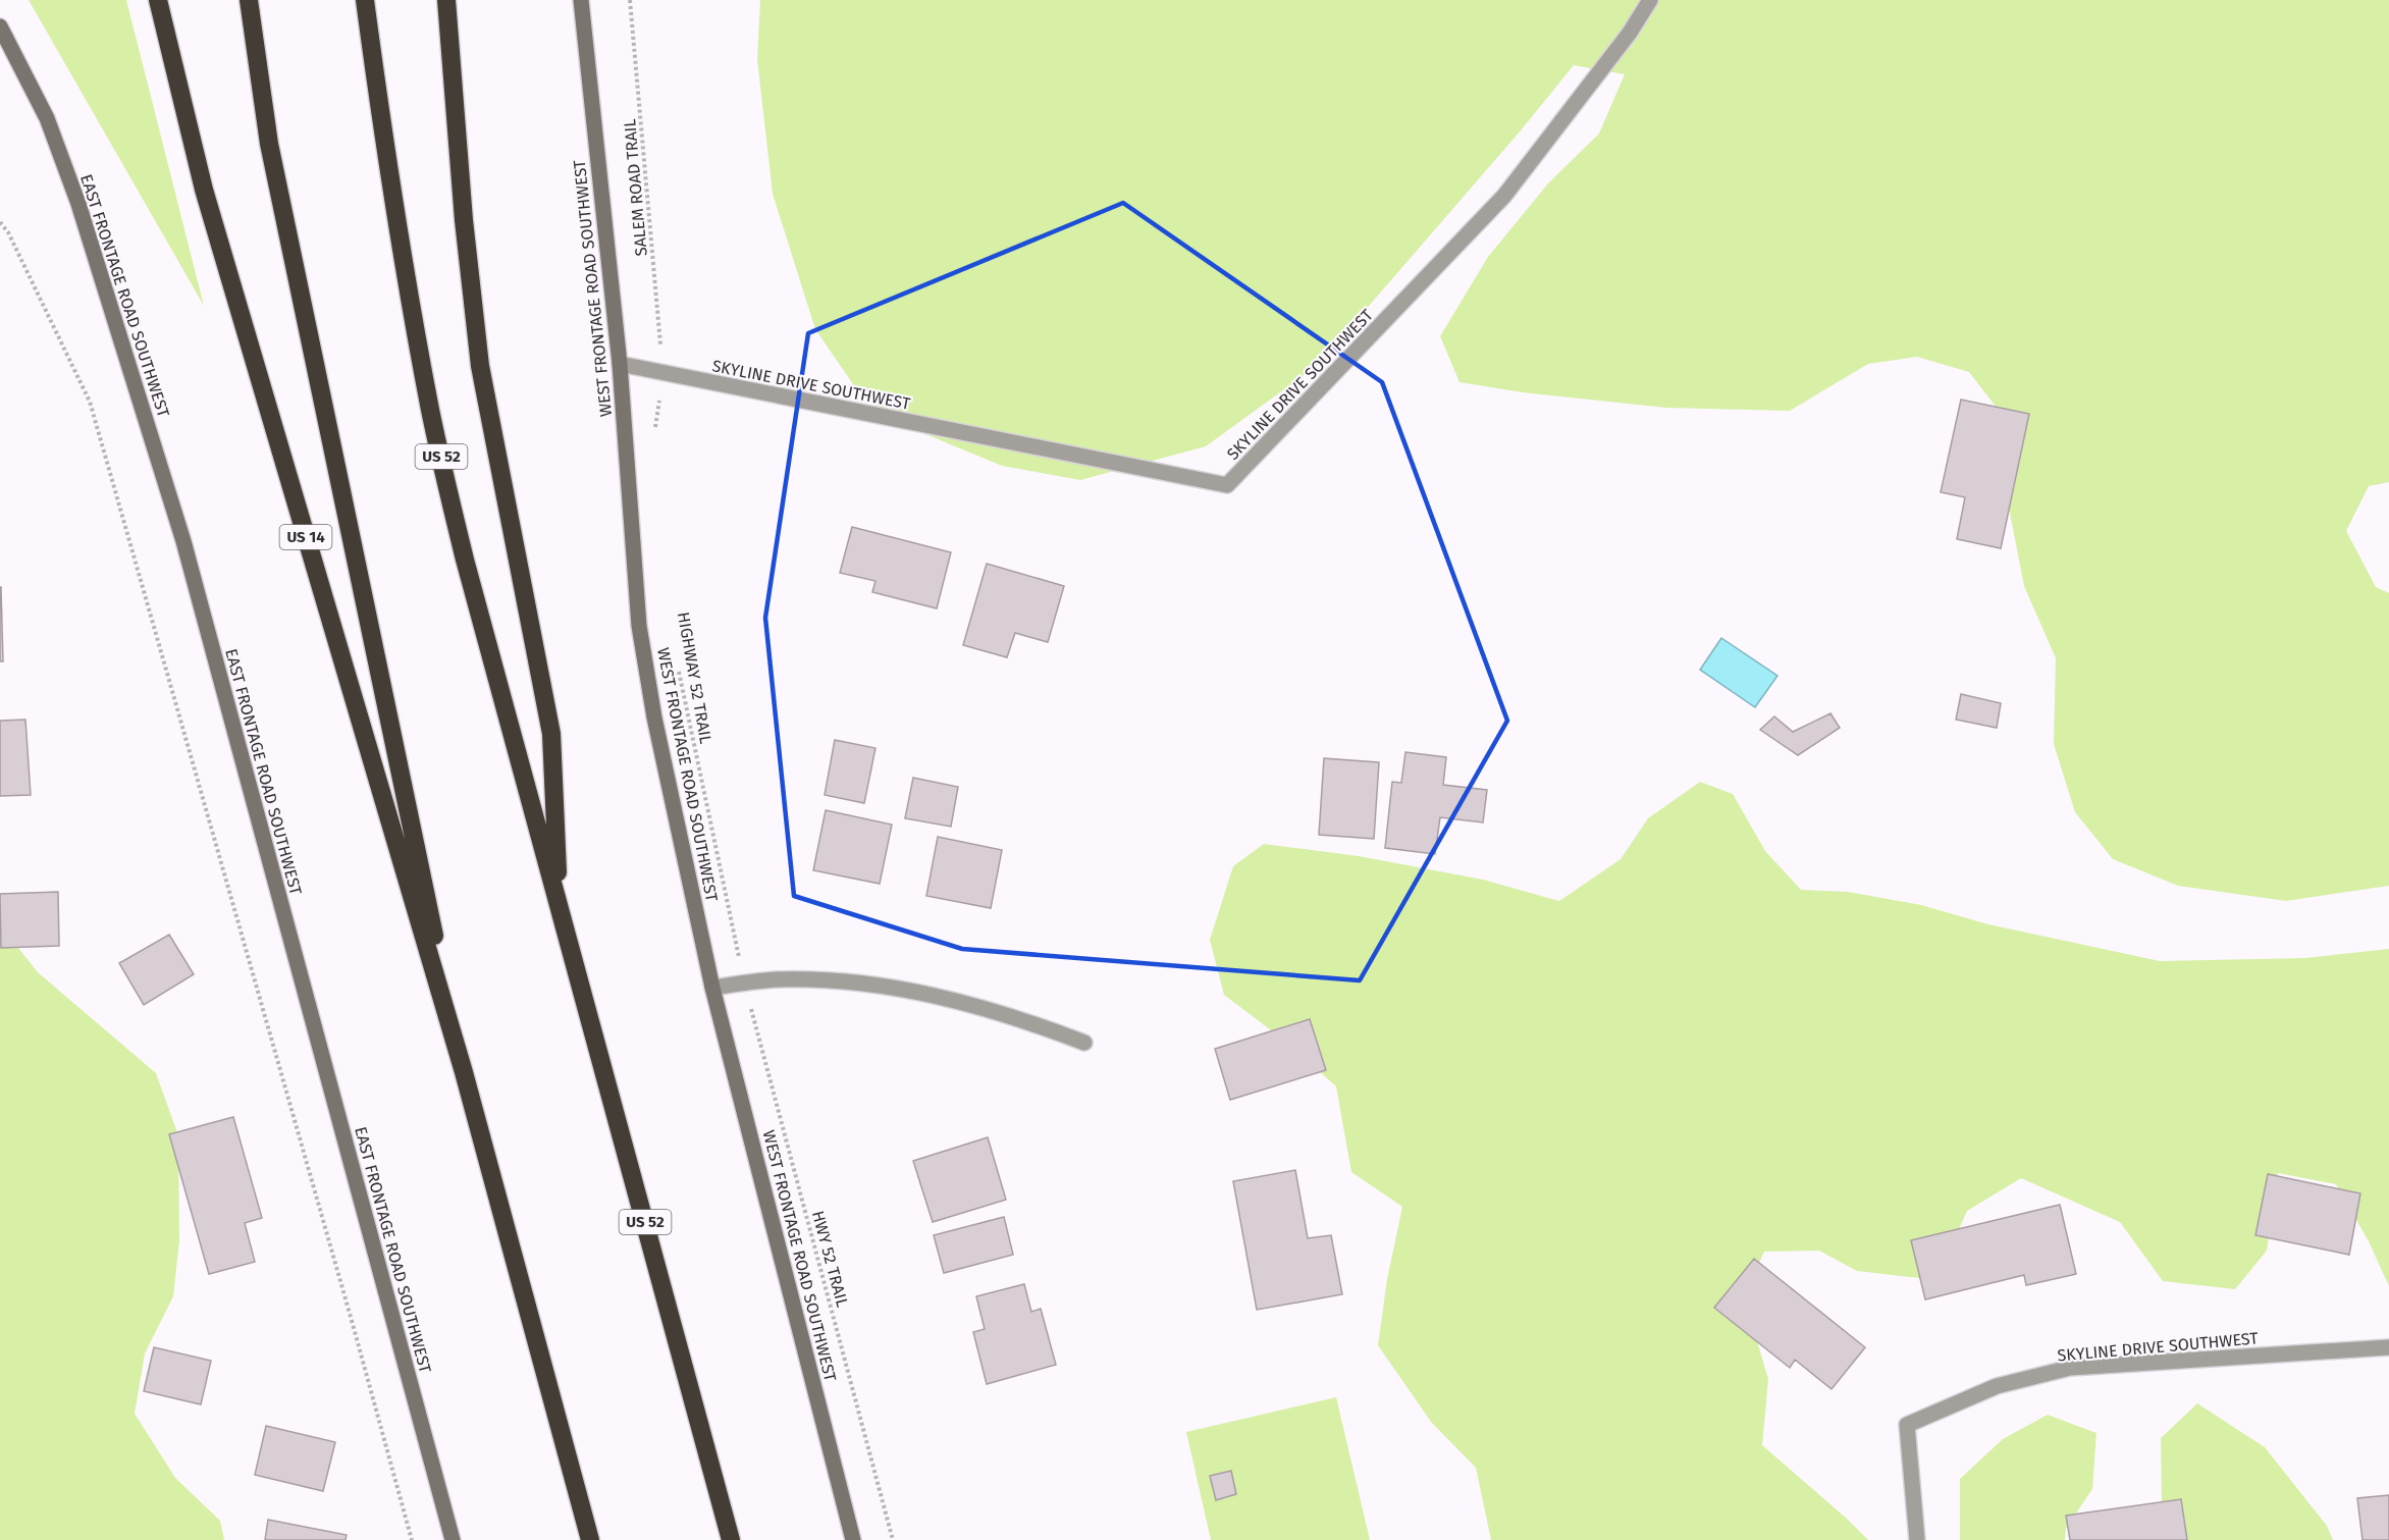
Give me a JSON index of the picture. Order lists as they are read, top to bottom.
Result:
{
  "streets": {
    "highway": ["US 52", "US 14"],
    "street": ["WEST FRONTAGE ROAD SOUTHWEST", "EAST FRONTAGE ROAD SOUTHWEST", "SKYLINE DRIVE SOUTHWEST"],
    "path": ["SALEM ROAD TRAIL", "HIGHWAY 52 TRAIL", "HWY 52 TRAIL"]
  },
  "crossings": [
    ["SALEM ROAD TRAIL", "SKYLINE DRIVE SOUTHWEST"],
    ["WEST FRONTAGE ROAD SOUTHWEST", "SKYLINE DRIVE SOUTHWEST"],
    ["HIGHWAY 52 TRAIL", "HWY 52 TRAIL"]
  ]
}
